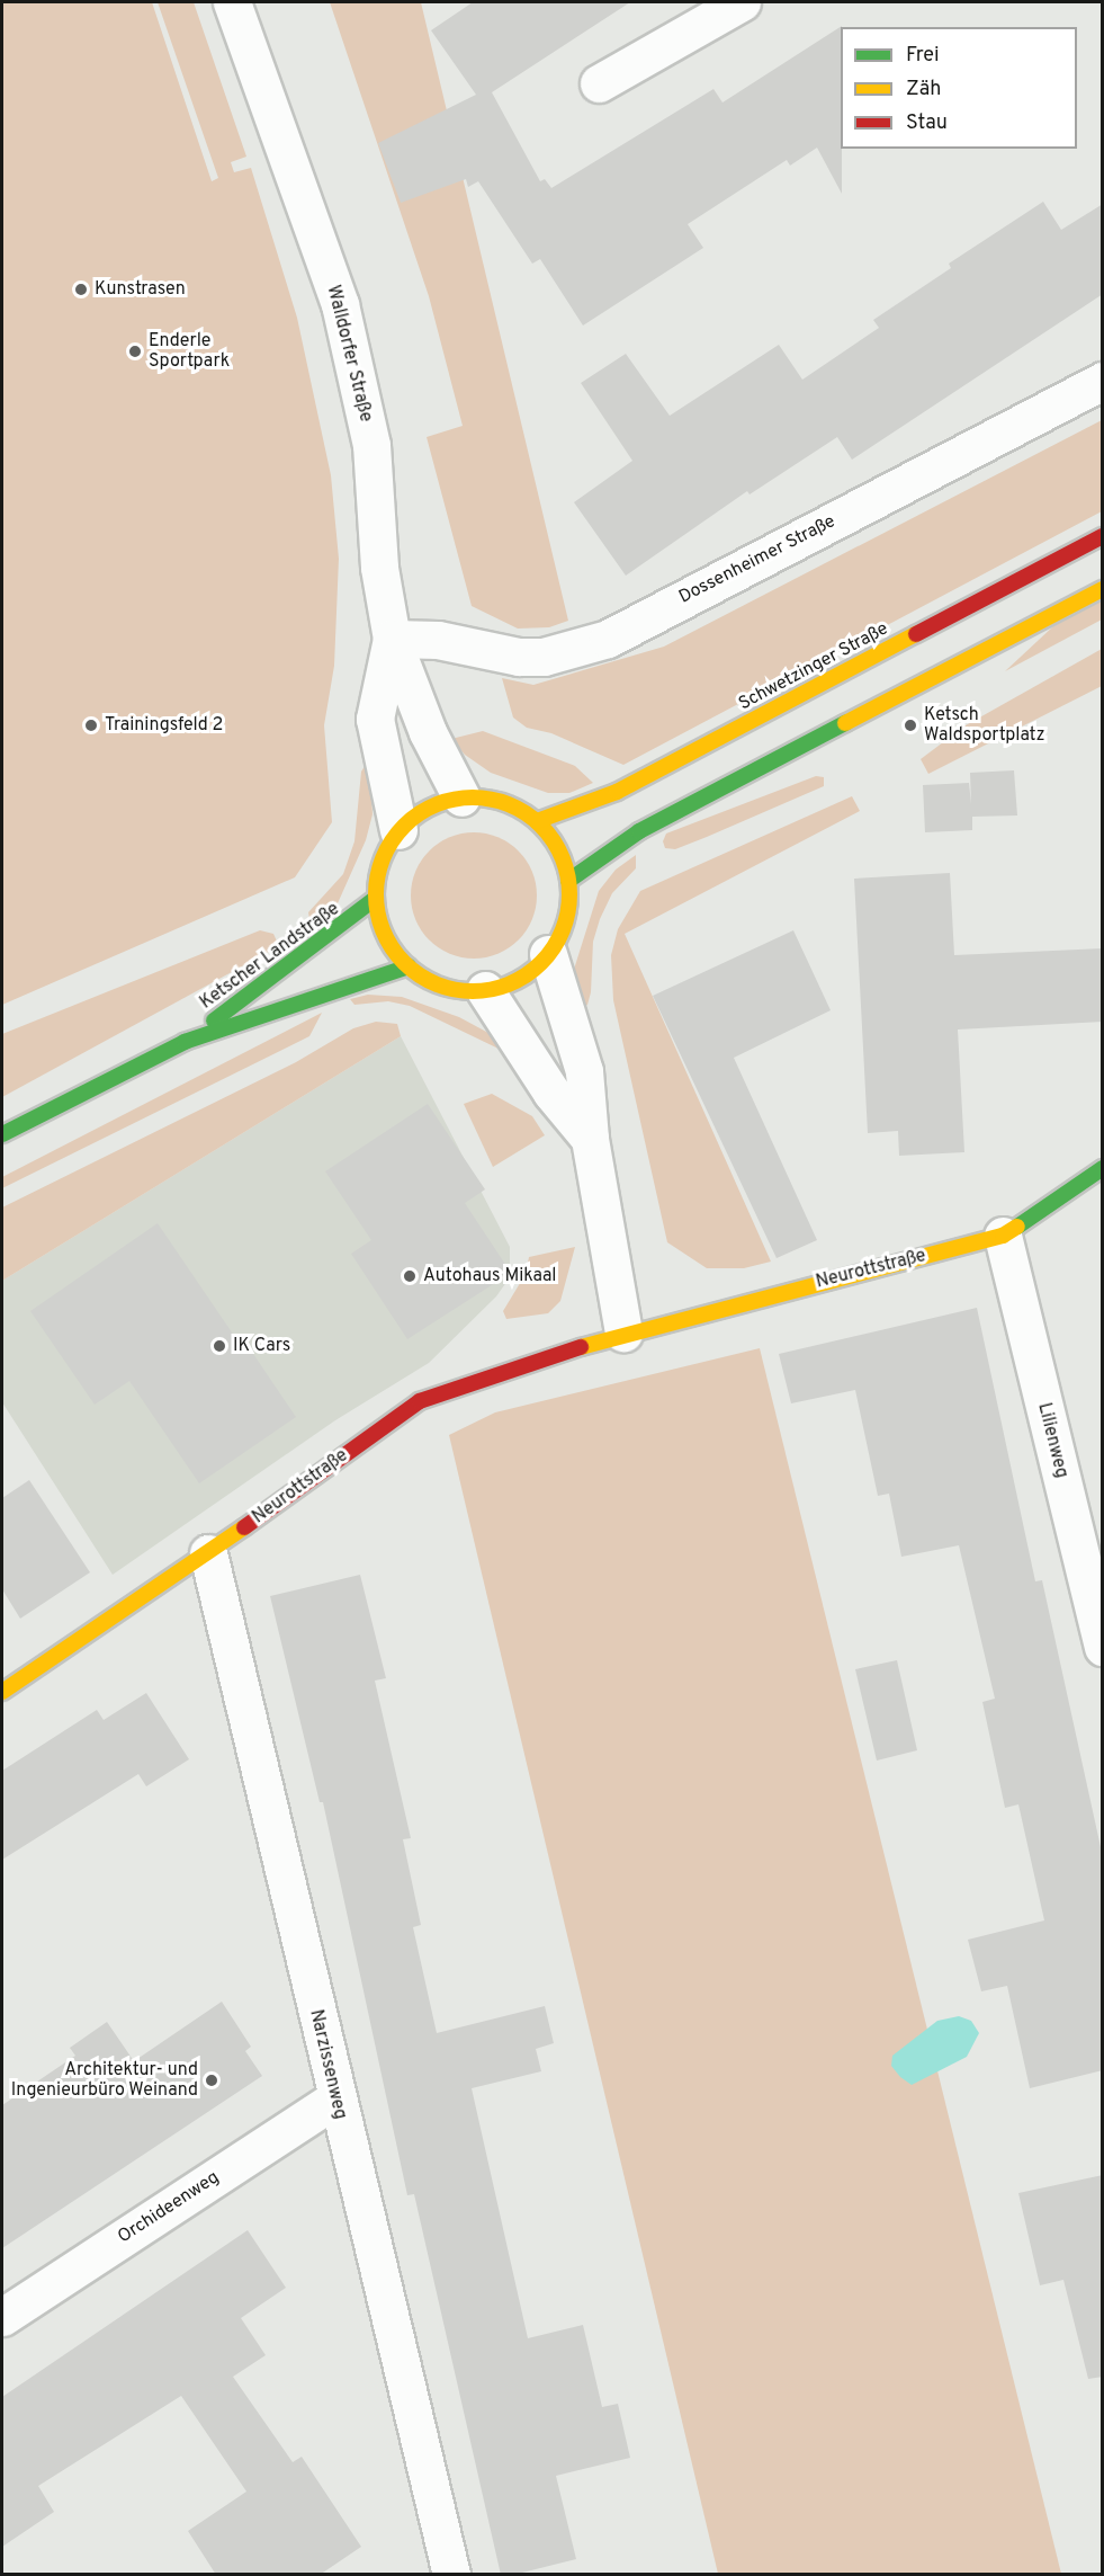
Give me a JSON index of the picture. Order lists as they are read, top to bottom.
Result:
{
  "streets": {
    "street": [
      "Walldorfer Straße",
      "Dossenheimer Straße",
      "Schwetzinger Straße",
      "Ketscher Landstraße",
      "Neurottstraße",
      "Lilienweg",
      "Narzissenweg",
      "Orchideenweg"
    ]
  },
  "crossings": [
    ["Walldorfer Straße", "Dossenheimer Straße"],
    ["Walldorfer Straße", "Schwetzinger Straße"],
    ["Walldorfer Straße", "Ketscher Landstraße"],
    ["Schwetzinger Straße", "Ketscher Landstraße"],
    ["Neurottstraße", "Lilienweg"],
    ["Neurottstraße", "Narzissenweg"],
    ["Narzissenweg", "Orchideenweg"]
  ],
  "places": [
    "Kunstrasen",
    "Enderle Sportpark",
    "Trainingsfeld 2",
    "Ketsch Waldsportplatz",
    "Autohaus Mikaal",
    "IK Cars",
    "Architektur- und Ingenieurbüro Weinand"
  ],
  "legend": ["Frei", "Zäh", "Stau"]
}
